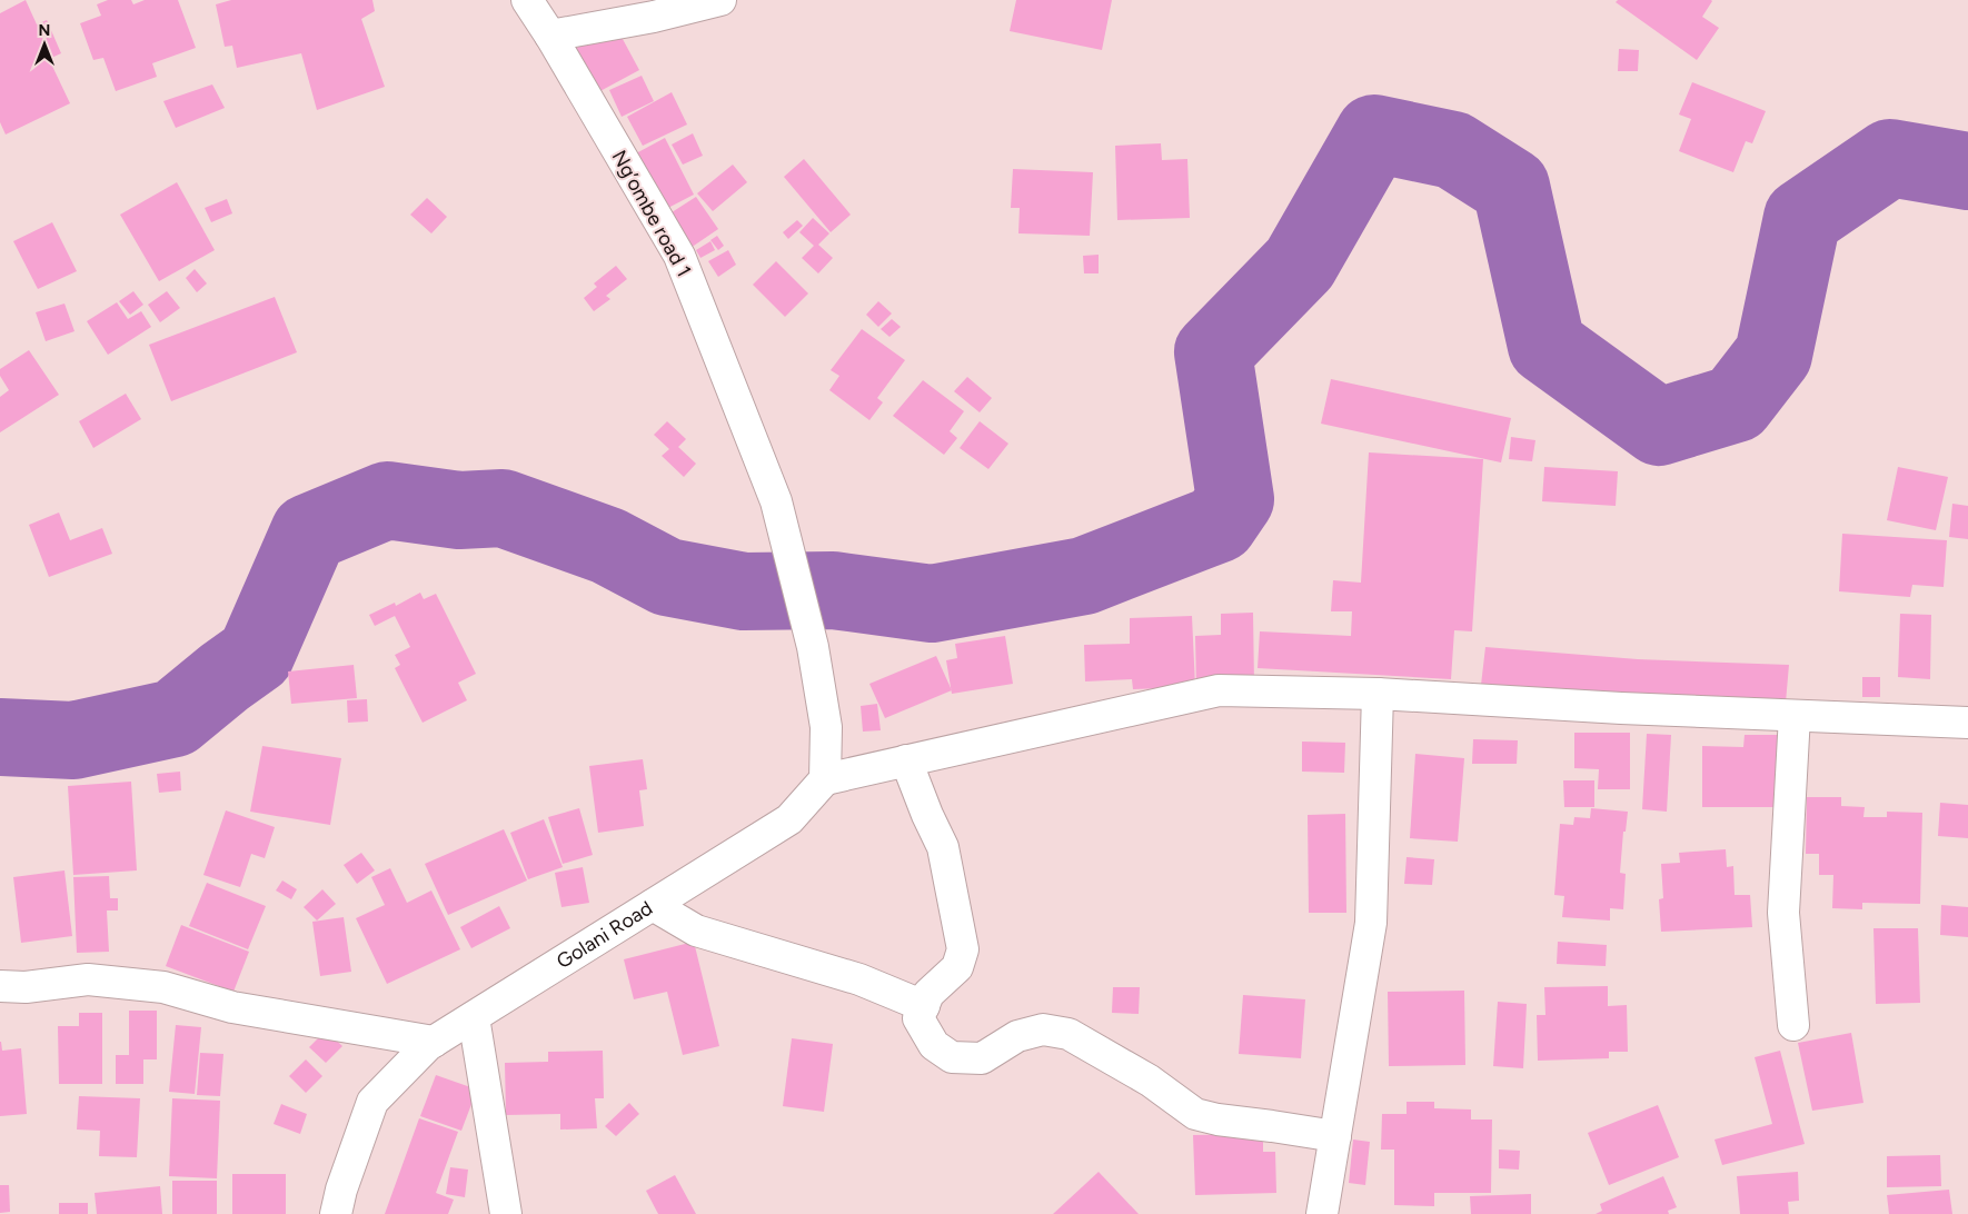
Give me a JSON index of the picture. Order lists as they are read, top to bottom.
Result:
{
  "streets": {
    "street": ["Ng’ombe road 1", "Golani Road"]
  },
  "crossings": [
    ["Ng’ombe road 1", "Golani Road"]
  ],
  "north": "top"
}
